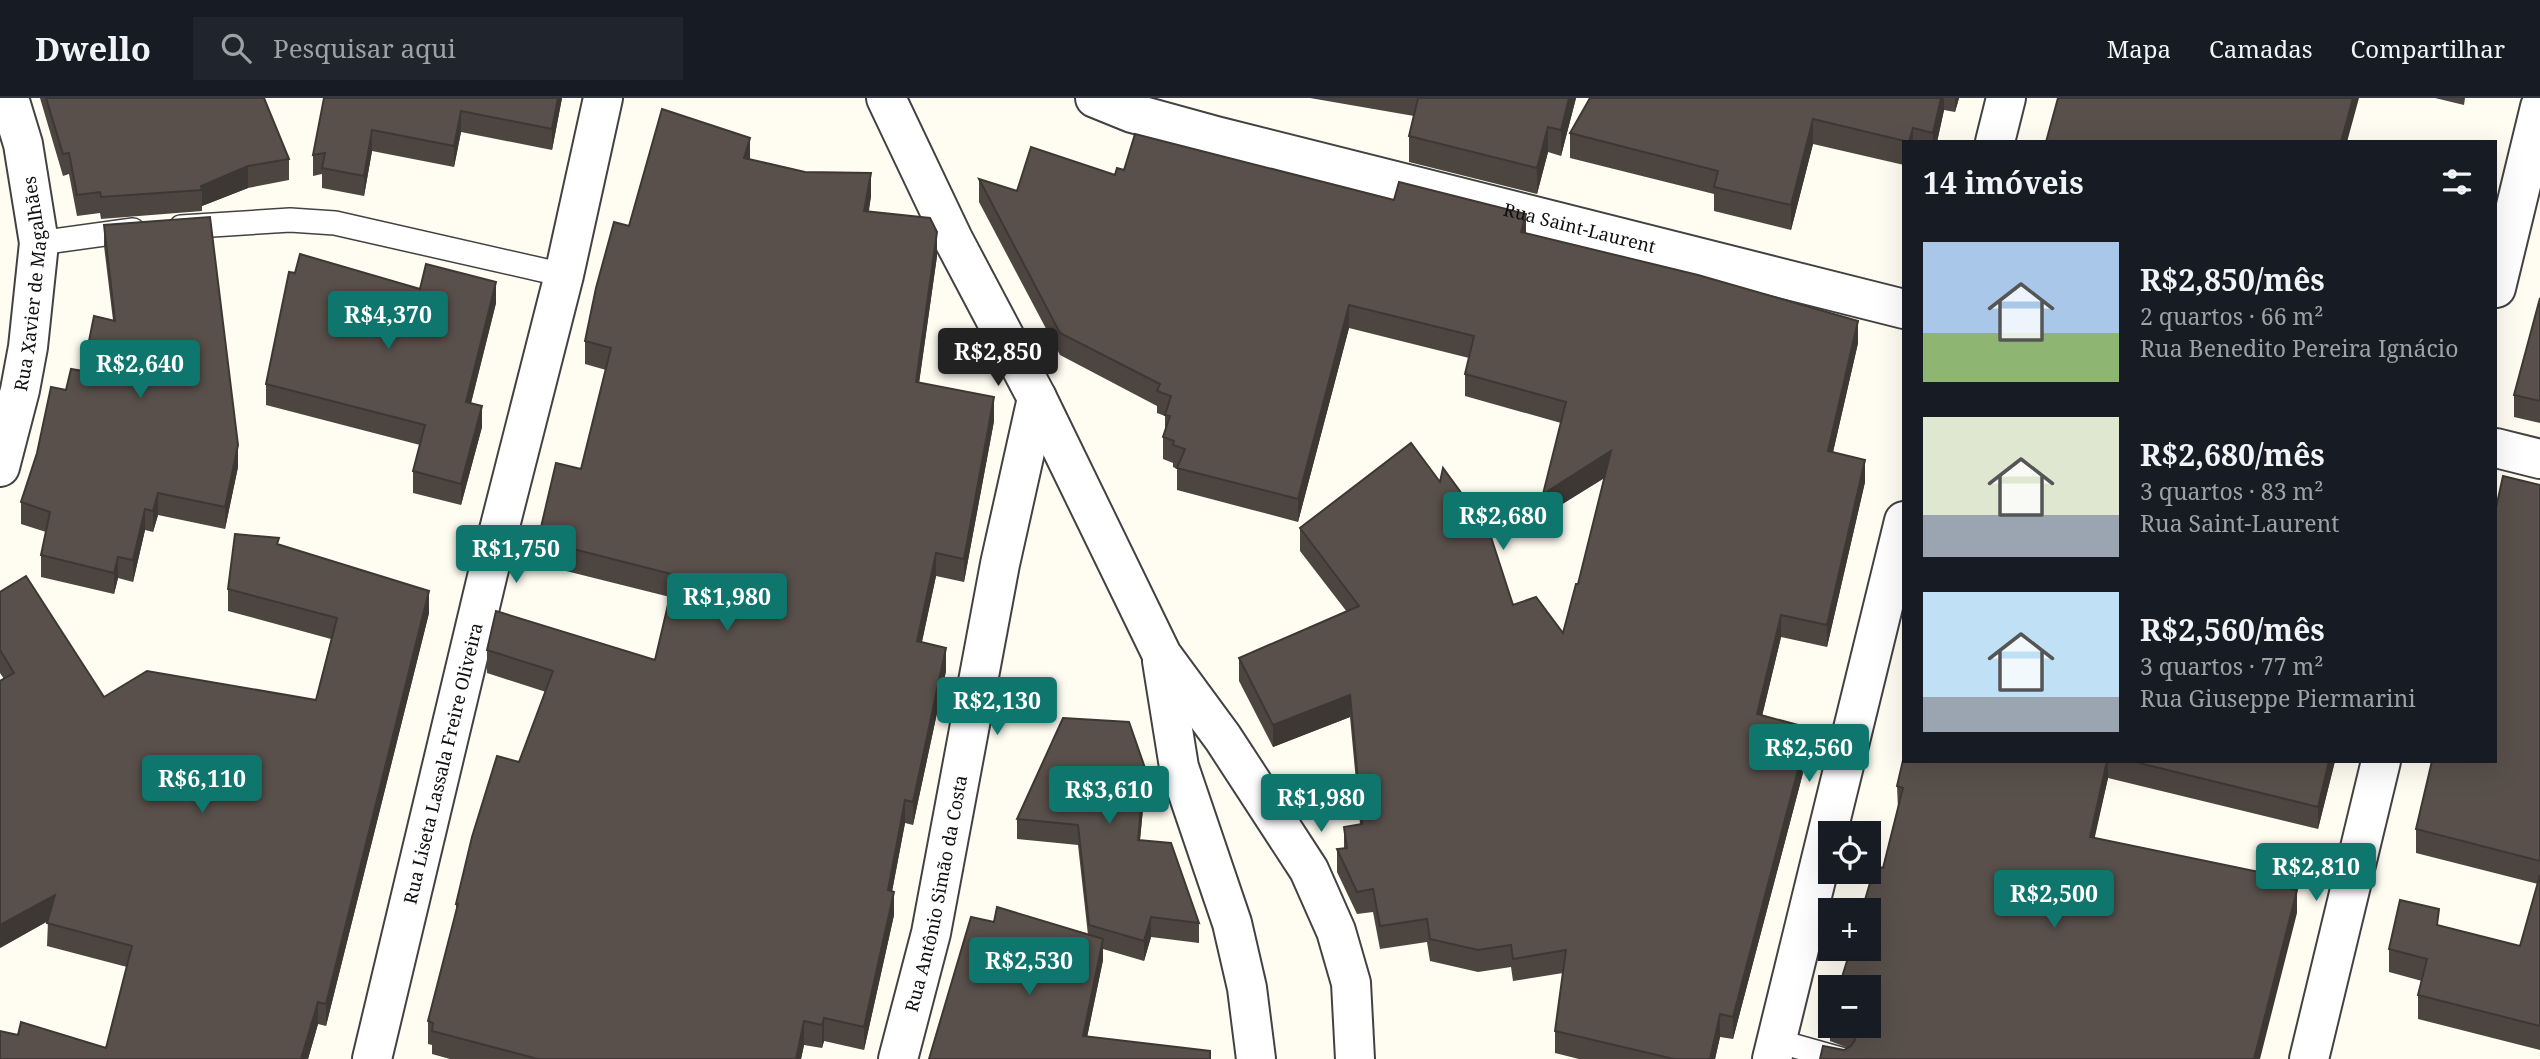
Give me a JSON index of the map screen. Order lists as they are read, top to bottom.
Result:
{
  "streets": {
    "street": [
      "Rua Saint-Laurent",
      "Rua Xavier de Magalhães",
      "Rua Liseta Lassala Freire Oliveira",
      "Rua Antônio Simão da Costa"
    ]
  },
  "page": {
    "header": "Dwello",
    "search": "Pesquisar aqui",
    "nav": ["Mapa", "Camadas", "Compartilhar"],
    "heading": "14 imóveis",
    "list": [
      {
        "name": "R$2,850/mês",
        "note": "2 quartos · 66 m² · Rua Benedito Pereira Ignácio"
      },
      {
        "name": "R$2,680/mês",
        "note": "3 quartos · 83 m² · Rua Saint-Laurent"
      },
      {
        "name": "R$2,560/mês",
        "note": "3 quartos · 77 m² · Rua Giuseppe Piermarini"
      }
    ],
    "price": [
      "R$4,370",
      "R$2,850",
      "R$2,640",
      "R$2,680",
      "R$1,750",
      "R$1,980",
      "R$2,130",
      "R$2,560",
      "R$6,110",
      "R$3,610",
      "R$1,980",
      "R$2,810",
      "R$2,500",
      "R$2,530"
    ],
    "map_buttons": ["+", "−"]
  }
}
